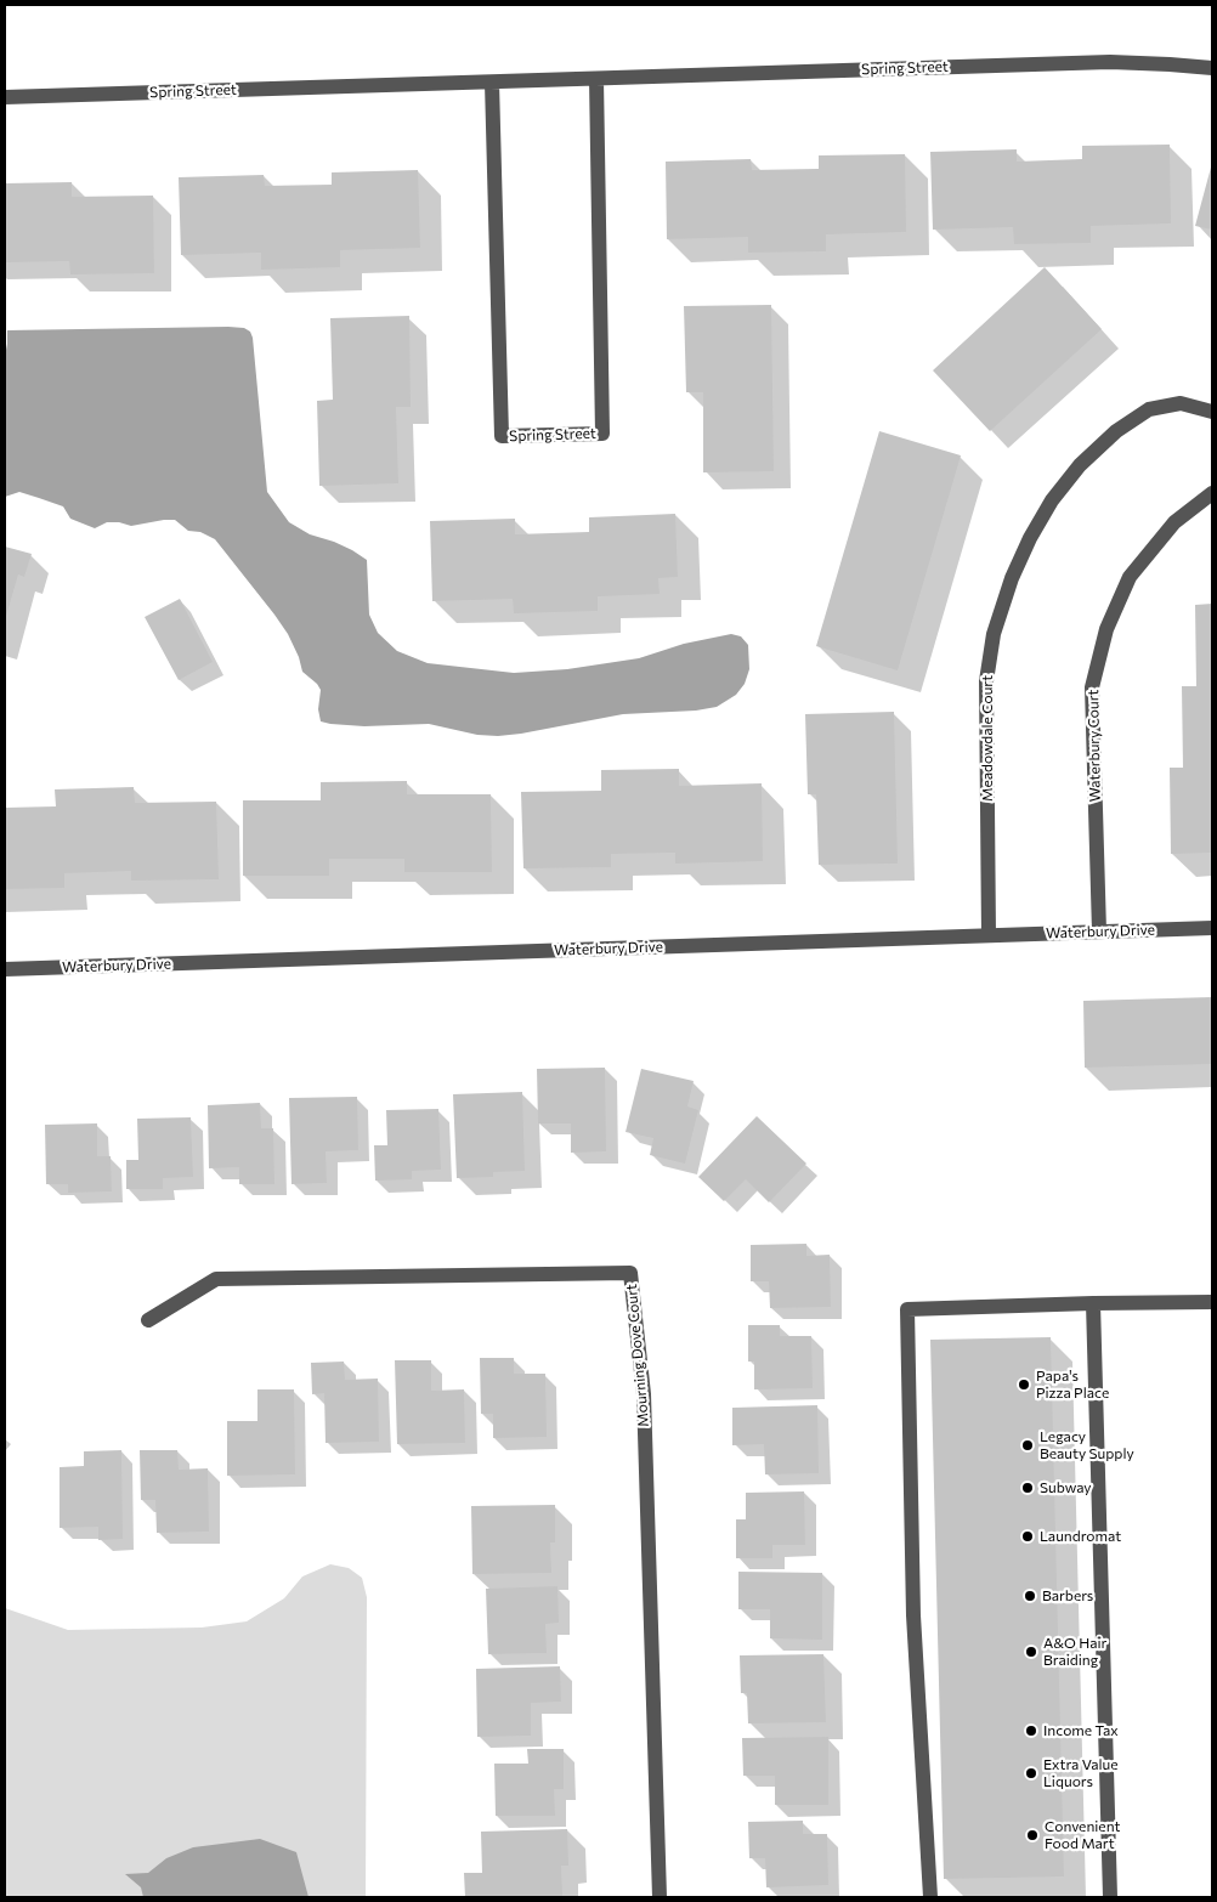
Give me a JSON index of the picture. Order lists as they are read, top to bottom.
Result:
{
  "streets": {
    "street": [
      "Spring Street",
      "Meadowdale Court",
      "Waterbury Court",
      "Waterbury Drive",
      "Mourning Dove Court"
    ]
  },
  "crossings": [
    ["Meadowdale Court", "Waterbury Drive"],
    ["Waterbury Court", "Waterbury Drive"]
  ],
  "places": [
    "Papa's Pizza Place",
    "Legacy Beauty Supply",
    "Subway",
    "Laundromat",
    "Barbers",
    "A&O Hair Braiding",
    "Income Tax",
    "Extra Value Liquors",
    "Convenient Food Mart"
  ]
}
